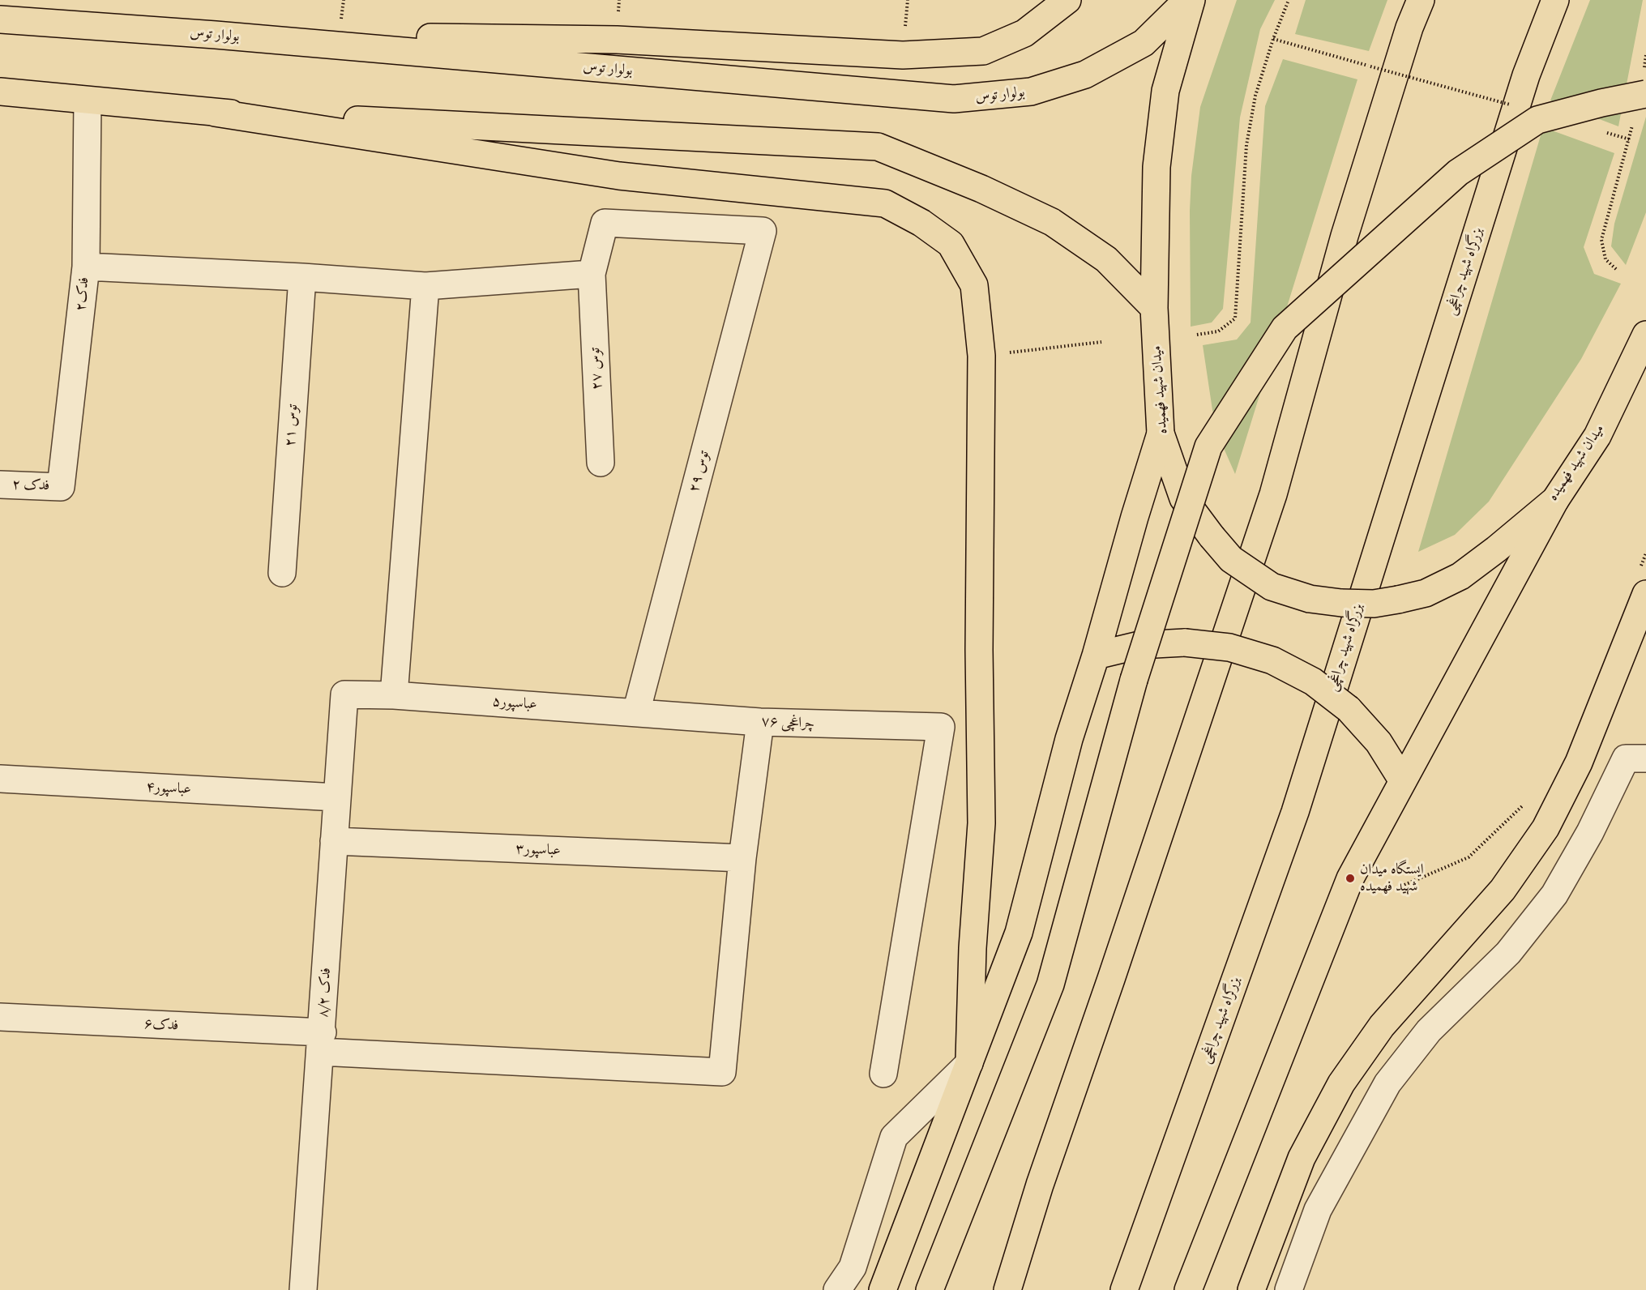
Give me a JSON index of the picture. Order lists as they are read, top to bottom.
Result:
{
  "streets": {
    "main road": ["بولوار توس", "بزرگراه شهید چراغچی", "میدان شهید فهمیده"],
    "street": [
      "فدک۲",
      "توس ۲۷",
      "توس ۲۱",
      "توس ۲۹",
      "فدک ۲",
      "عباسپور۵",
      "چراغچی ۷۶",
      "عباسپور۴",
      "عباسپور۳",
      "فدک ۸/۲",
      "فدک۶"
    ]
  },
  "crossings": [
    ["فدک۲", "فدک ۲"],
    ["توس ۲۷", "توس ۲۹"],
    ["توس ۲۹", "عباسپور۵"],
    ["توس ۲۹", "چراغچی ۷۶"],
    ["عباسپور۵", "چراغچی ۷۶"],
    ["عباسپور۵", "فدک ۸/۲"],
    ["عباسپور۴", "فدک ۸/۲"],
    ["عباسپور۳", "فدک ۸/۲"],
    ["عباسپور۳", "فدک۶"],
    ["فدک ۸/۲", "فدک۶"]
  ],
  "places": ["ایستگاه میدان شهید فهمیده"]
}
